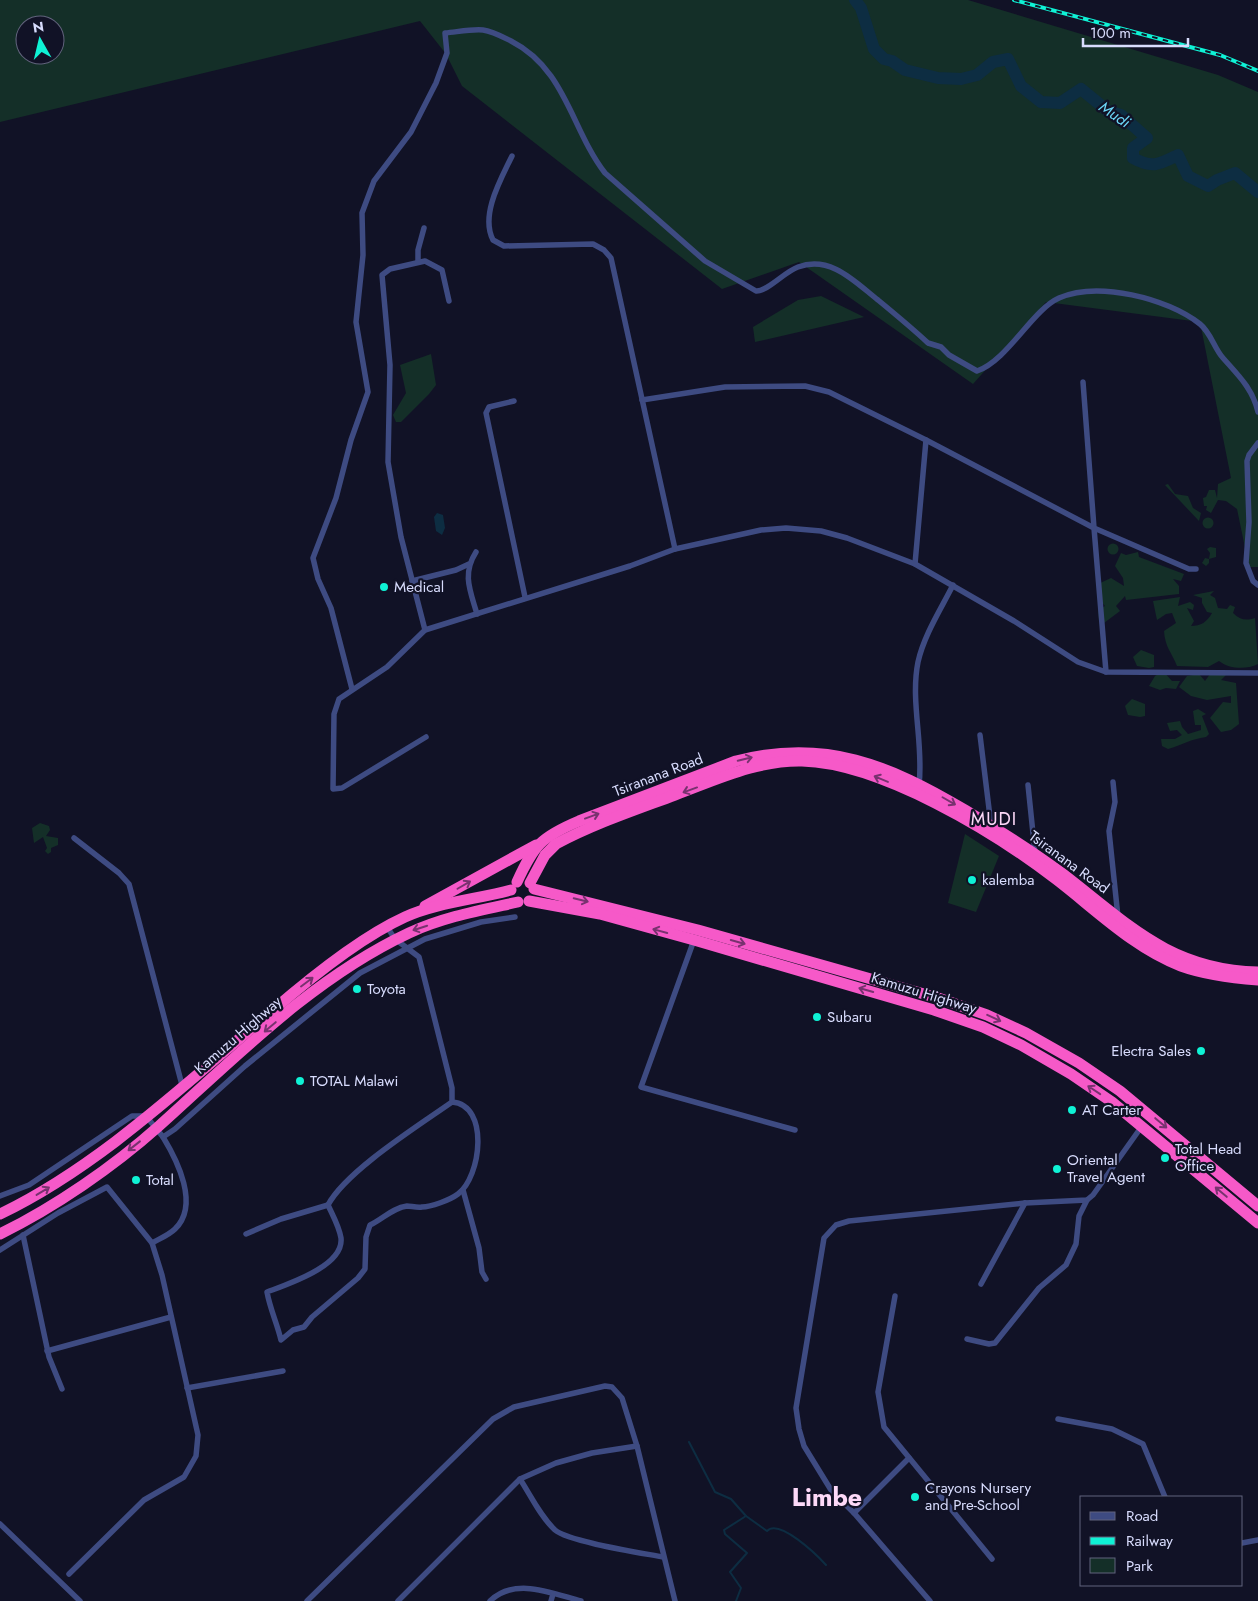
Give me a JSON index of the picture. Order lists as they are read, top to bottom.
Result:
{
  "streets": {
    "highway": ["Tsiranana Road", "Kamuzu Highway"]
  },
  "crossings": [
    ["Tsiranana Road", "Kamuzu Highway"]
  ],
  "districts": ["MUDI", "Limbe"],
  "water": ["Mudi"],
  "places": [
    "Medical",
    "kalemba",
    "Toyota",
    "Subaru",
    "Electra Sales",
    "TOTAL Malawi",
    "AT Carter",
    "Total Head Office",
    "Oriental Travel Agent",
    "Total",
    "Crayons Nursery and Pre-School"
  ],
  "legend": ["Road", "Railway", "Park"],
  "scale_bar": "100 m",
  "north": "top"
}
